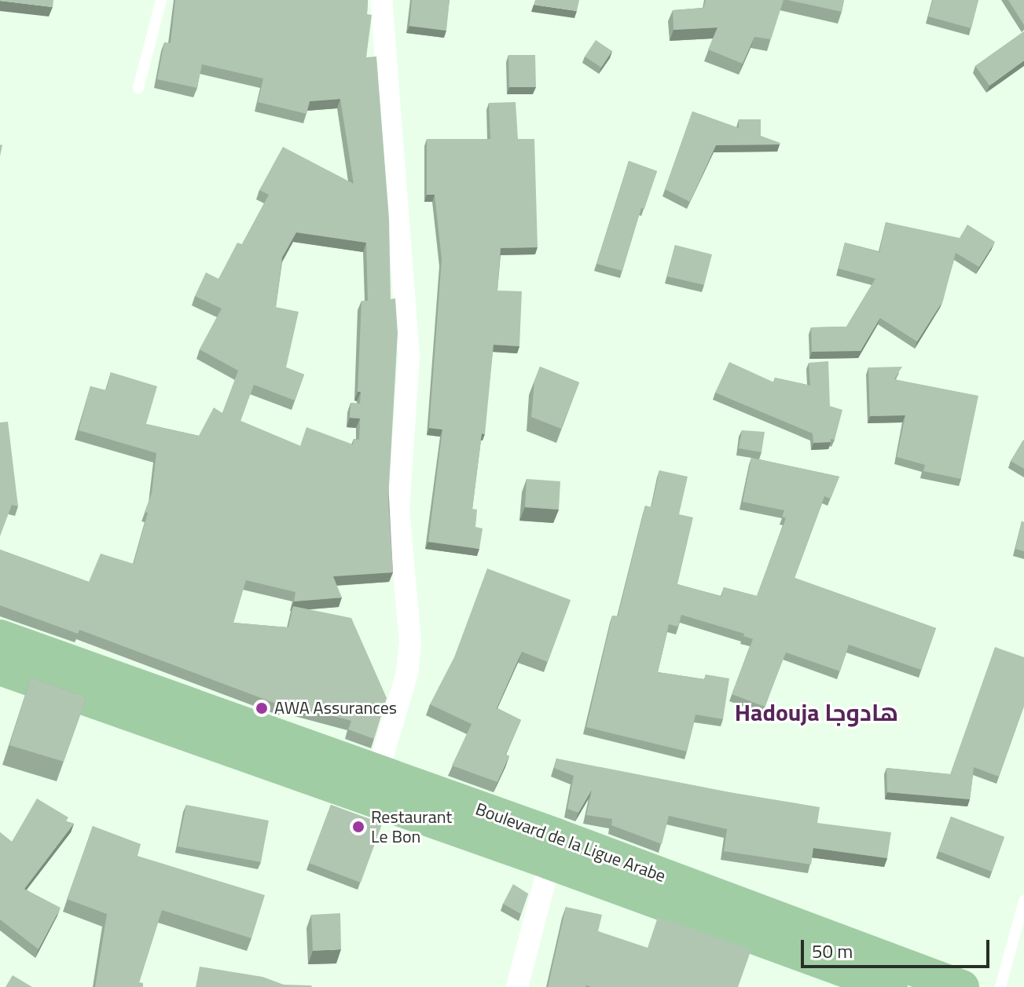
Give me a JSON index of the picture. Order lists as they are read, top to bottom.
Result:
{
  "streets": {
    "main road": ["Boulevard de la Ligue Arabe"]
  },
  "districts": ["Hadouja هادوجا"],
  "places": ["AWA Assurances", "Restaurant Le Bon"],
  "scale_bar": "50 m"
}
